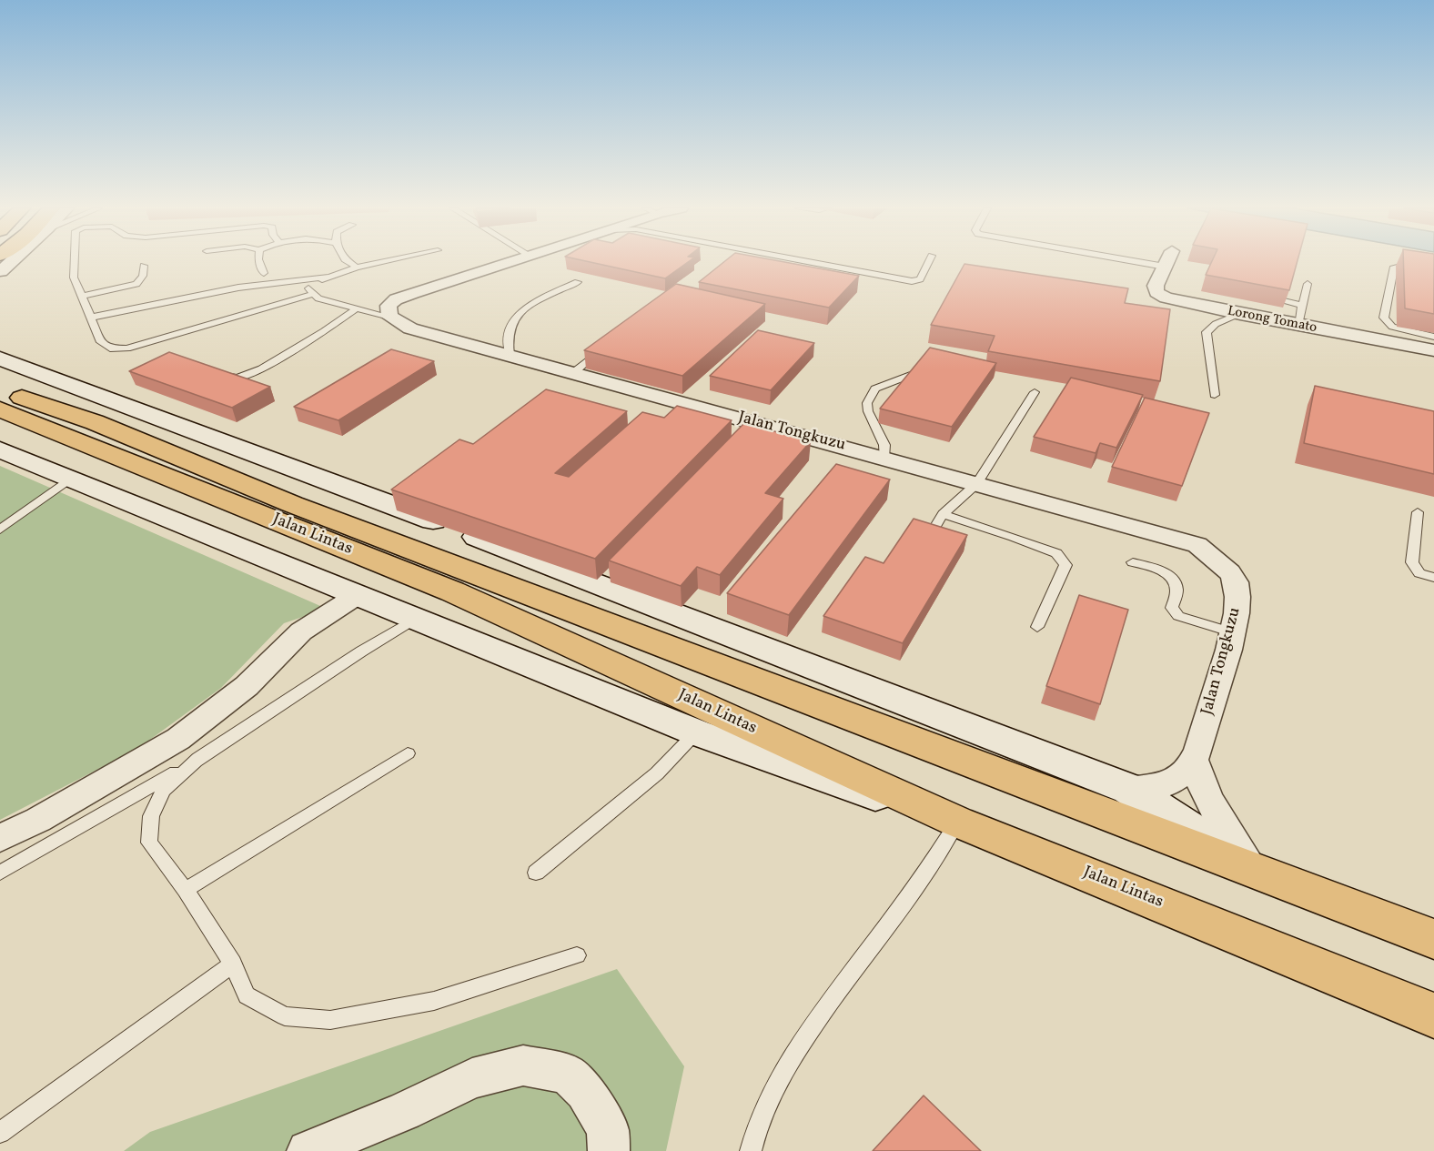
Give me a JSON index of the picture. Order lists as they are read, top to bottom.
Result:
{
  "streets": {
    "main road": ["Jalan Lintas"],
    "street": ["Lorong Tomato", "Jalan Tongkuzu"]
  }
}
